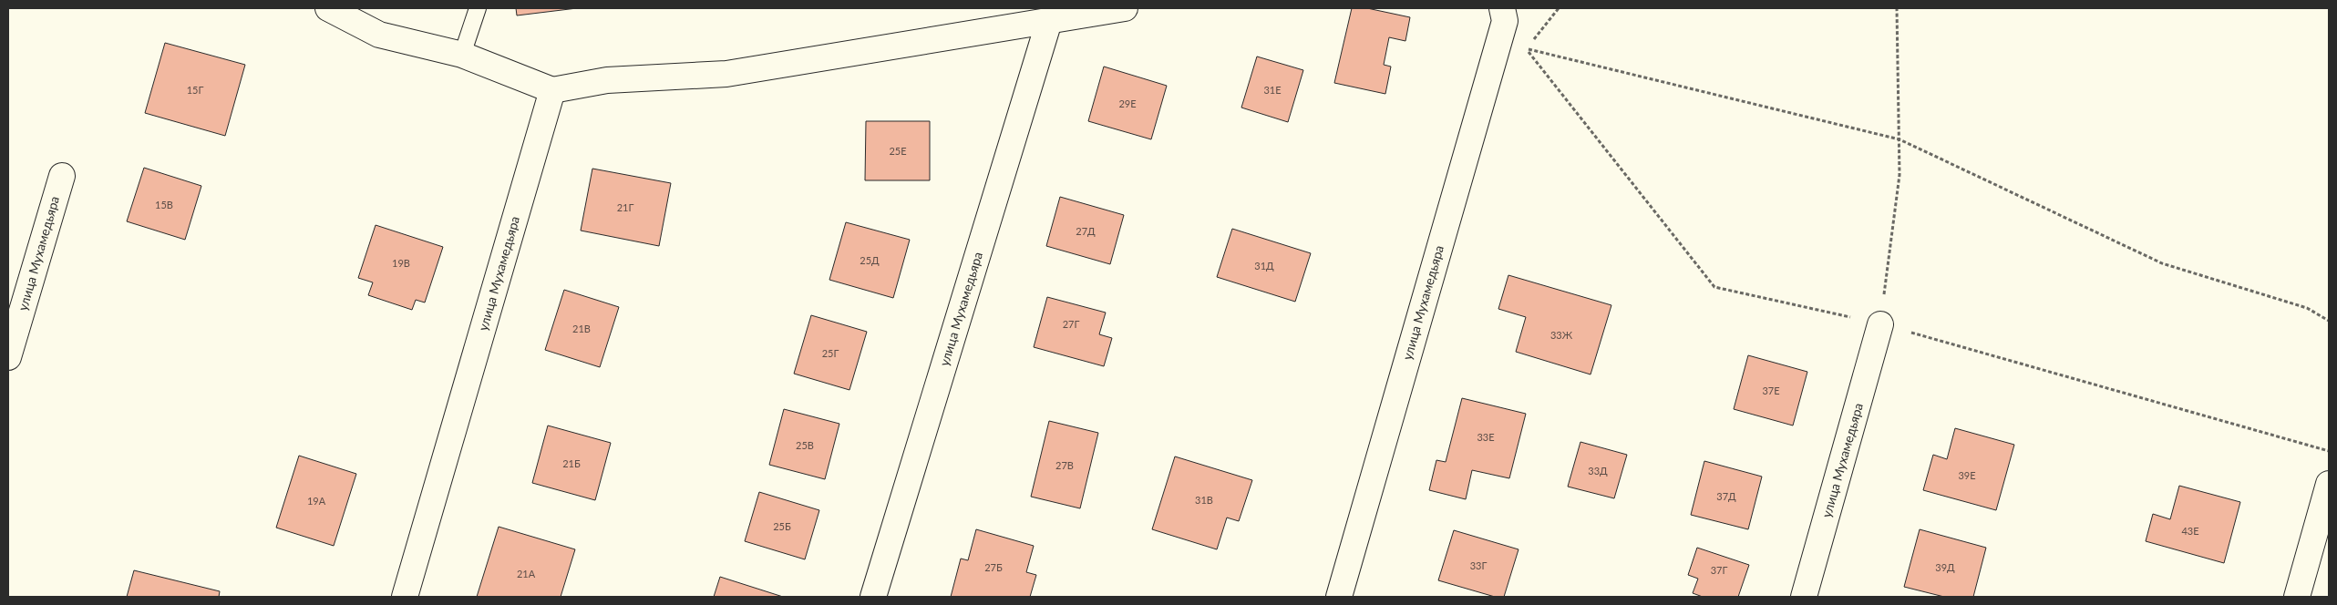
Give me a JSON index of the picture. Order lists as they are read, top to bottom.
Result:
{
  "streets": {
    "street": ["улица Мухамедьяра"]
  },
  "house_numbers": [
    "15Г",
    "31Е",
    "29Е",
    "25Е",
    "15В",
    "21Г",
    "27Д",
    "25Д",
    "19В",
    "31Д",
    "27Г",
    "21В",
    "33Ж",
    "25Г",
    "37Е",
    "33Е",
    "25В",
    "21Б",
    "27В",
    "33Д",
    "39Е",
    "37Д",
    "31В",
    "19А",
    "25Б",
    "43Е",
    "33Г",
    "27Б",
    "39Д",
    "37Г",
    "21А"
  ]
}
